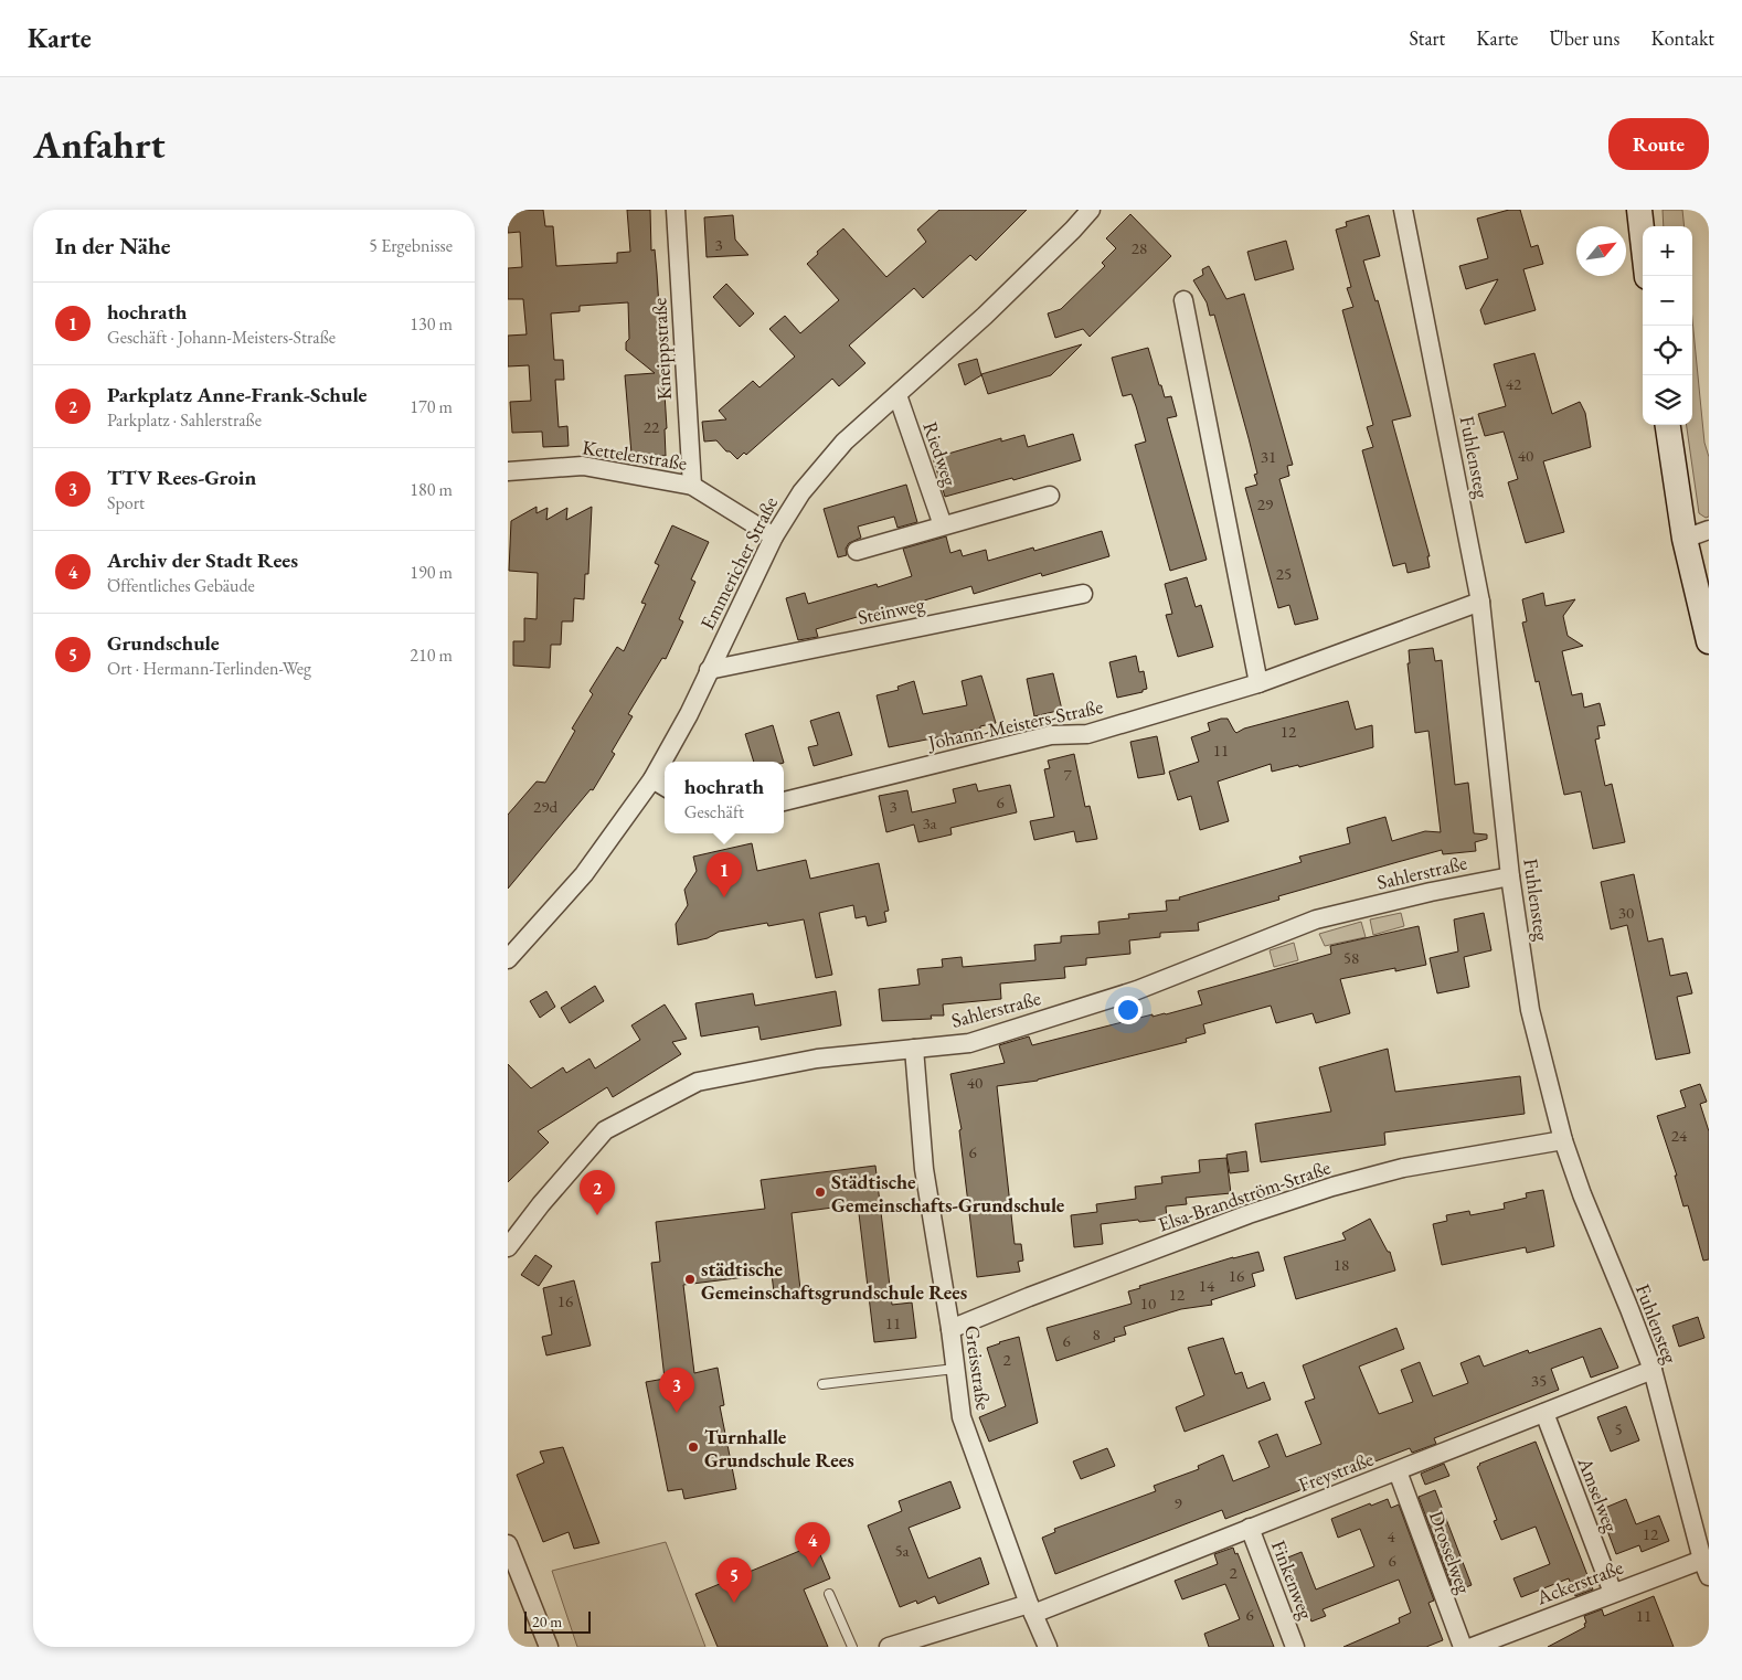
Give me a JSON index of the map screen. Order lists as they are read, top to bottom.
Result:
{
  "streets": {
    "street": [
      "Kneippstraße",
      "Riedweg",
      "Kettelerstraße",
      "Fuhlensteg",
      "Emmericher Straße",
      "Steinweg",
      "Johann-Meisters-Straße",
      "Sahlerstraße",
      "Elsa-Brandström-Straße",
      "Greisstraße",
      "Freystraße",
      "Amselweg",
      "Drosselweg",
      "Finkenweg",
      "Ackerstraße"
    ]
  },
  "crossings": [
    ["Kneippstraße", "Kettelerstraße"],
    ["Riedweg", "Emmericher Straße"],
    ["Kettelerstraße", "Emmericher Straße"],
    ["Fuhlensteg", "Johann-Meisters-Straße"],
    ["Fuhlensteg", "Sahlerstraße"],
    ["Fuhlensteg", "Elsa-Brandström-Straße"],
    ["Fuhlensteg", "Freystraße"],
    ["Fuhlensteg", "Ackerstraße"],
    ["Emmericher Straße", "Steinweg"],
    ["Sahlerstraße", "Greisstraße"],
    ["Elsa-Brandström-Straße", "Greisstraße"],
    ["Greisstraße", "Freystraße"],
    ["Freystraße", "Amselweg"],
    ["Freystraße", "Drosselweg"],
    ["Freystraße", "Finkenweg"],
    ["Amselweg", "Ackerstraße"]
  ],
  "places": ["Städtische Gemeinschafts-Grundschule", "städtische Gemeinschaftsgrundschule Rees", "Turnhalle Grundschule Rees"],
  "house_numbers": [
    "3",
    "28",
    "42",
    "22",
    "40",
    "31",
    "29",
    "25",
    "12",
    "11",
    "7",
    "6",
    "29d",
    "3",
    "3a",
    "30",
    "58",
    "40",
    "24",
    "6",
    "18",
    "16",
    "14",
    "12",
    "16",
    "10",
    "11",
    "8",
    "6",
    "2",
    "35",
    "5",
    "9",
    "12",
    "4",
    "5a",
    "6",
    "2",
    "6",
    "11"
  ],
  "scale_bar": "20 m",
  "north": "top right",
  "page": {
    "header": "Karte",
    "nav": [
      "Start",
      "Karte",
      "Über uns",
      "Kontakt"
    ],
    "buttons": "Route",
    "title": "Anfahrt",
    "heading": ["In der Nähe", "5 Ergebnisse"],
    "map_buttons": ["+", "−"],
    "list": [
      {
        "mark": "1",
        "name": "hochrath",
        "note": "Geschäft · Johann-Meisters-Straße",
        "value": "130 m"
      },
      {
        "mark": "2",
        "name": "Parkplatz Anne-Frank-Schule",
        "note": "Parkplatz · Sahlerstraße",
        "value": "170 m"
      },
      {
        "mark": "3",
        "name": "TTV Rees-Groin",
        "note": "Sport",
        "value": "180 m"
      },
      {
        "mark": "4",
        "name": "Archiv der Stadt Rees",
        "note": "Öffentliches Gebäude",
        "value": "190 m"
      },
      {
        "mark": "5",
        "name": "Grundschule",
        "note": "Ort · Hermann-Terlinden-Weg",
        "value": "210 m"
      }
    ],
    "popup": ["hochrath", "Geschäft"],
    "pins": [
      "1",
      "2",
      "3",
      "4",
      "5"
    ],
    "scale": "20 m"
  }
}
